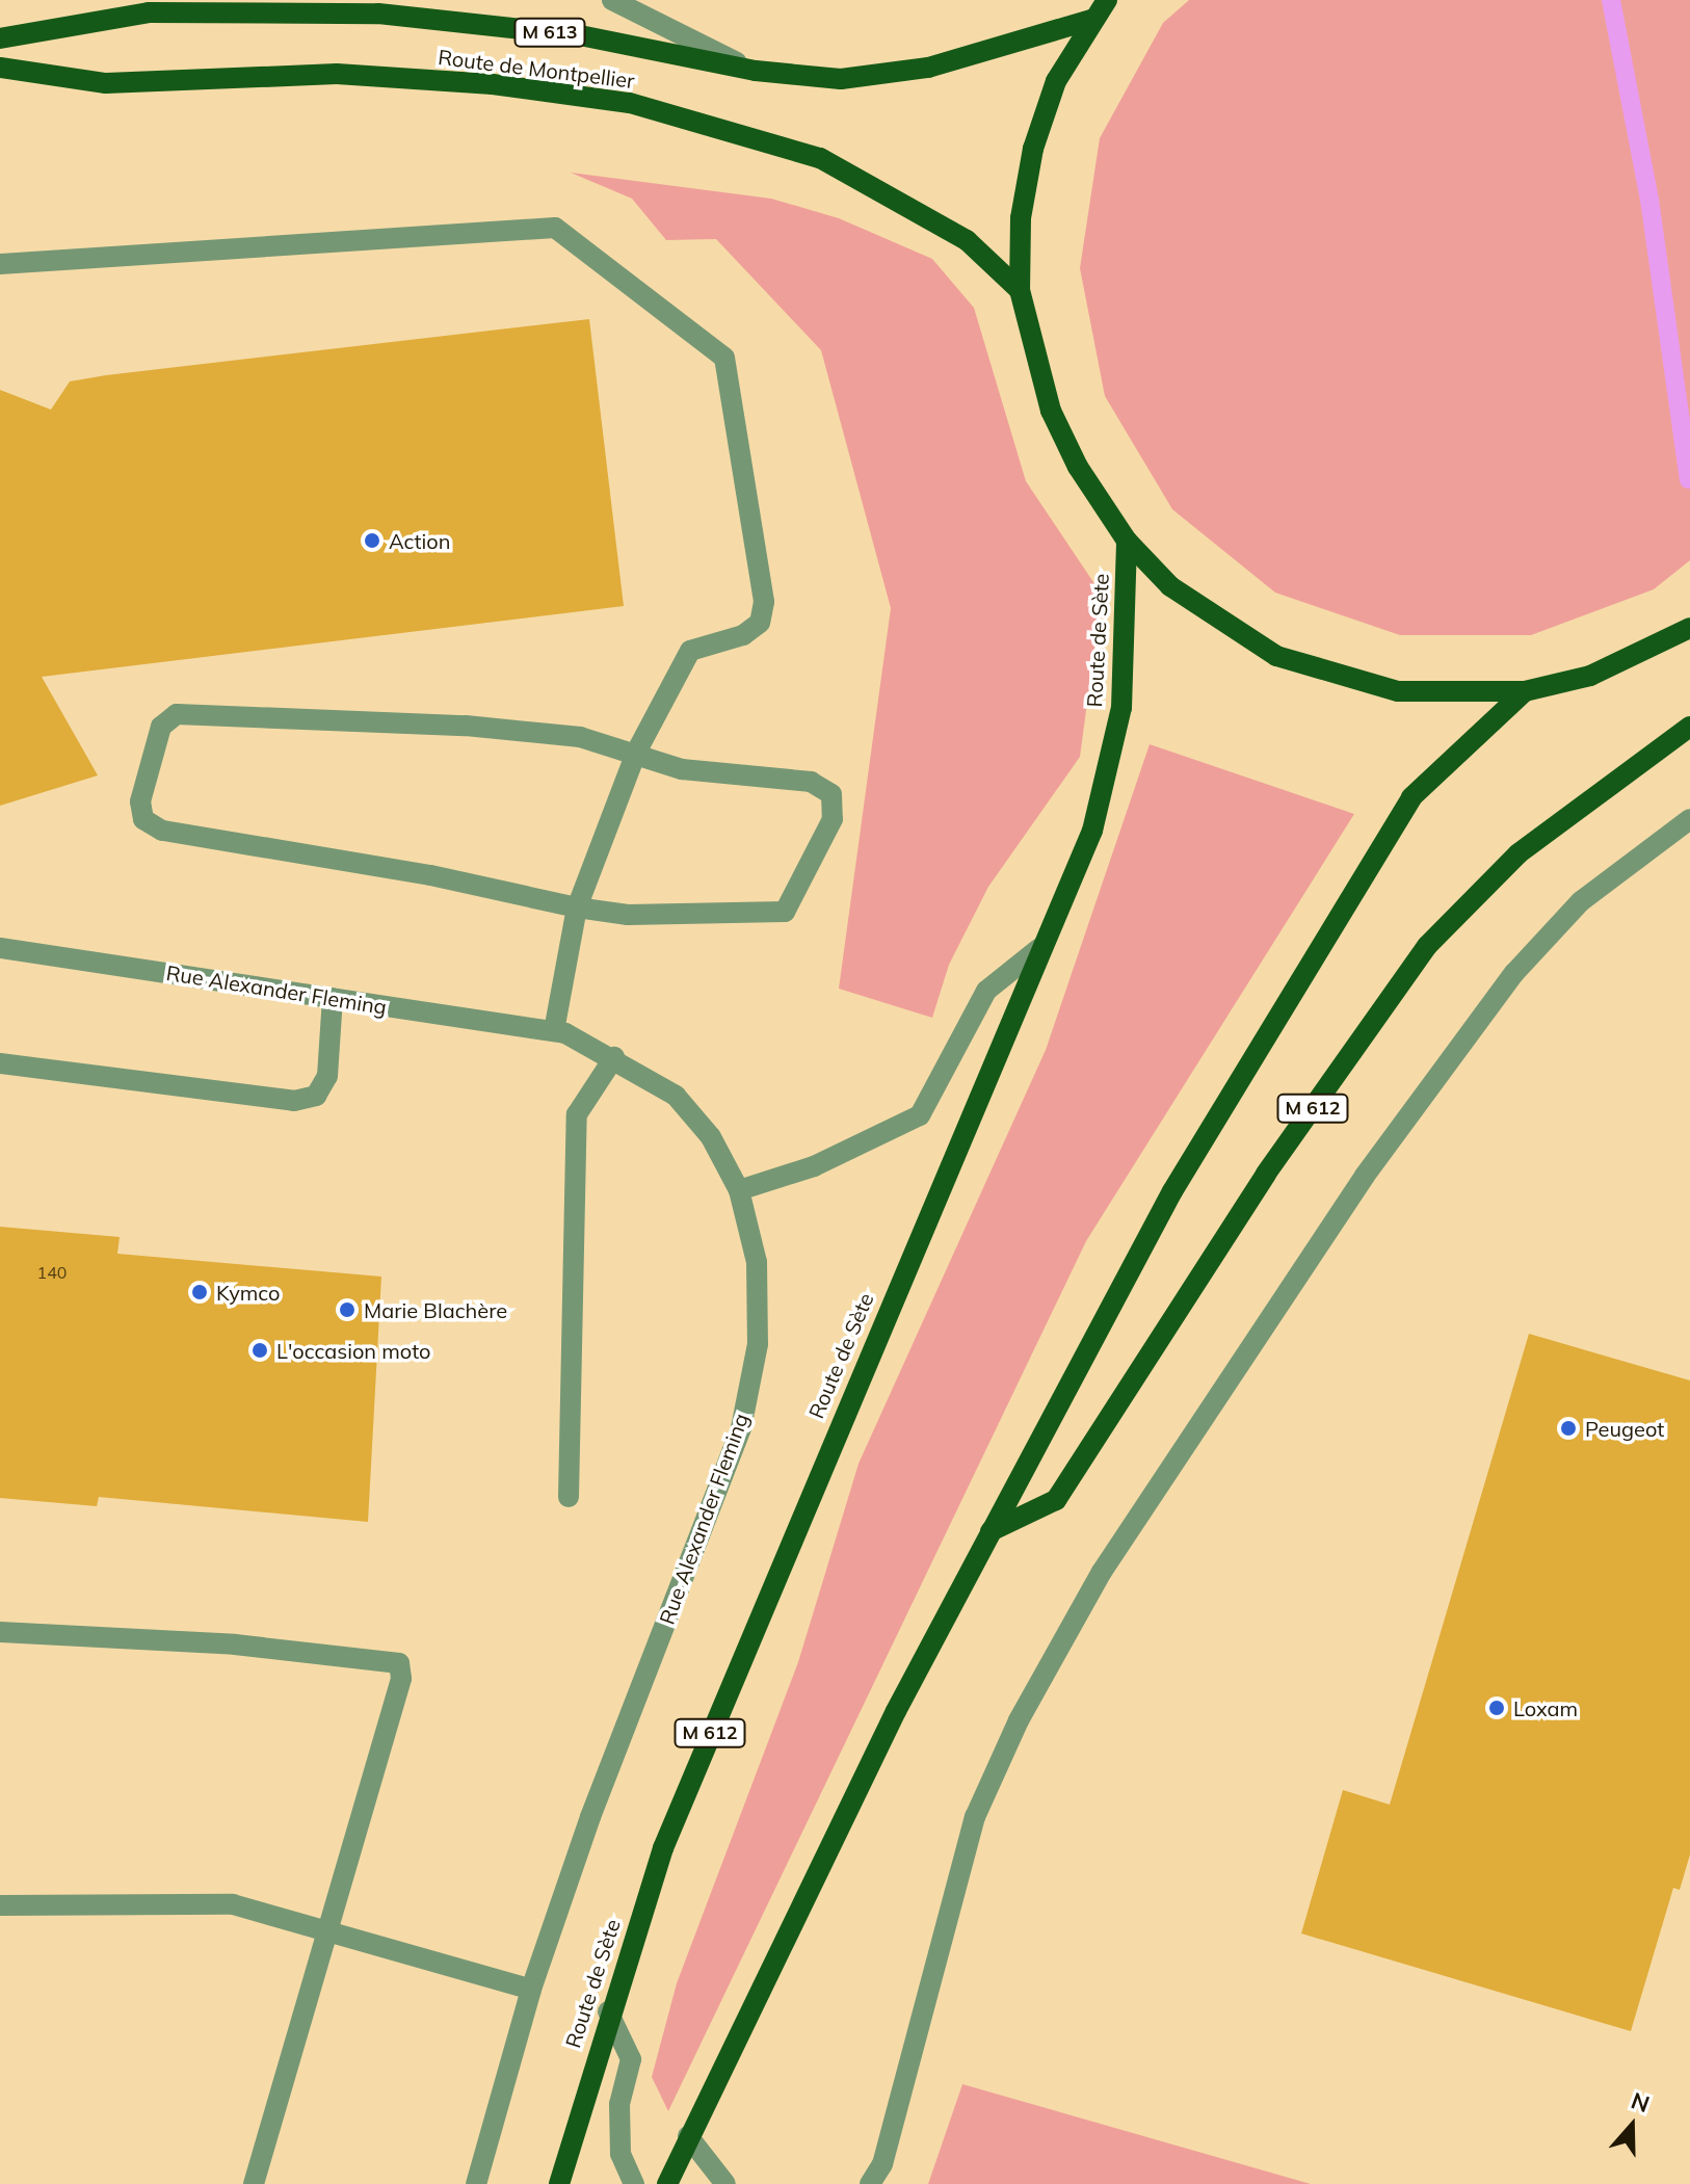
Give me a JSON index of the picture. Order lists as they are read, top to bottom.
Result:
{
  "streets": {
    "main road": [
      "M 613",
      "Route de Montpellier",
      "Route de Sète",
      "M 612"
    ],
    "street": ["Rue Alexander Fleming"]
  },
  "places": [
    "Action",
    "Kymco",
    "Marie Blachère",
    "L'occasion moto",
    "Peugeot",
    "Loxam"
  ],
  "house_numbers": ["140"],
  "north": "top"
}
